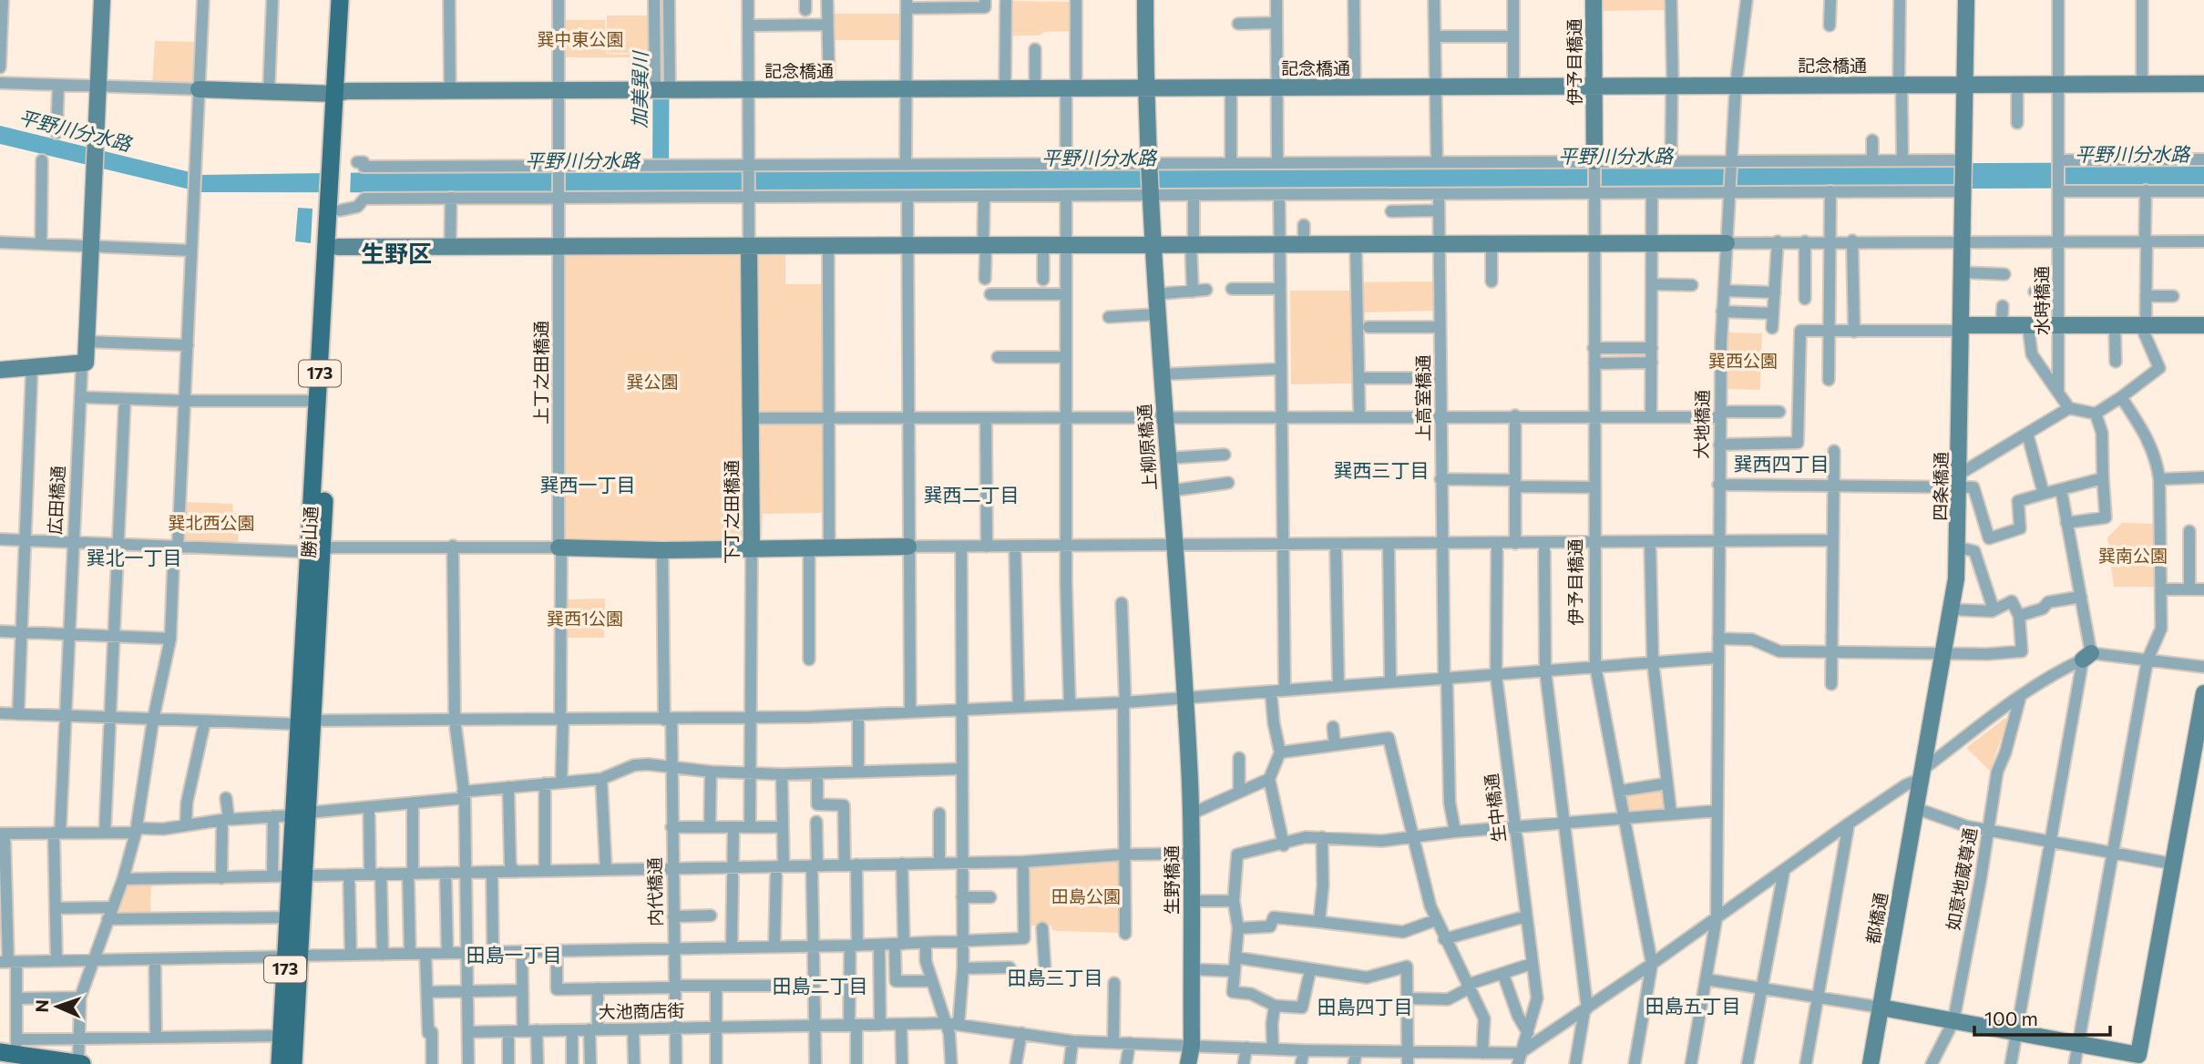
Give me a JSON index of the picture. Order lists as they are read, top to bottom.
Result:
{
  "streets": {
    "main road": ["173", "勝山通"],
    "street": [
      "伊予目橋通",
      "記念橋通",
      "水時橋通",
      "上丁之田橋通",
      "上高室橋通",
      "大地橋通",
      "上柳原橋通",
      "四条橋通",
      "広田橋通",
      "下丁之田橋通",
      "生中橋通",
      "如意地蔵尊通",
      "生野橋通",
      "内代橋通",
      "都橋通",
      "大池商店街"
    ]
  },
  "crossings": [
    ["伊予目橋通", "記念橋通"],
    ["記念橋通", "勝山通"],
    ["上柳原橋通", "生野橋通"],
    ["四条橋通", "都橋通"],
    ["生中橋通", "大池商店街"],
    ["生野橋通", "大池商店街"],
    ["内代橋通", "大池商店街"]
  ],
  "districts": [
    "生野区",
    "巽西四丁目",
    "巽西三丁目",
    "巽西一丁目",
    "巽西二丁目",
    "巽北一丁目",
    "田島一丁目",
    "田島三丁目",
    "田島二丁目",
    "田島五丁目",
    "田島四丁目"
  ],
  "water": ["加美巽川", "平野川分水路"],
  "parks": [
    "巽中東公園",
    "巽西公園",
    "巽公園",
    "巽北西公園",
    "巽南公園",
    "巽西1公園",
    "田島公園"
  ],
  "scale_bar": "100 m",
  "north": "left"
}
